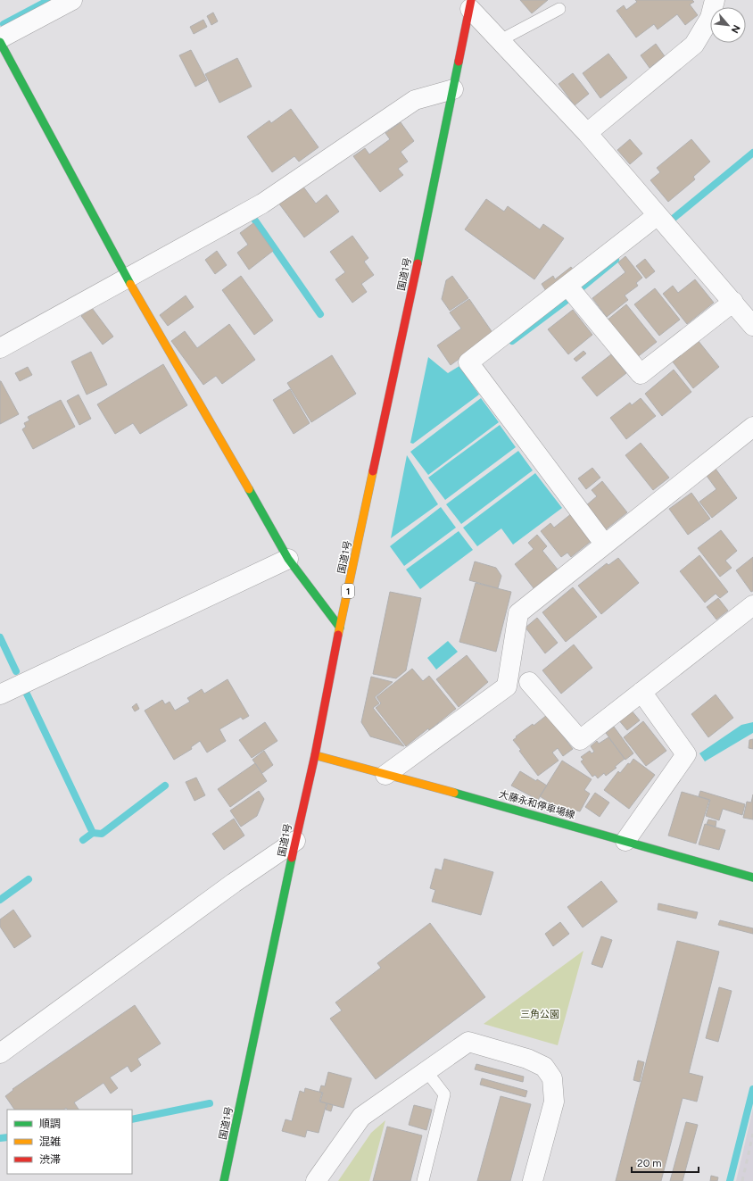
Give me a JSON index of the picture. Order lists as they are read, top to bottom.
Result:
{
  "streets": {
    "main road": ["国道1号", "1", "大藤永和停車場線"]
  },
  "crossings": [
    ["国道1号", "大藤永和停車場線"]
  ],
  "parks": ["三角公園"],
  "legend": ["順調", "混雑", "渋滞"],
  "scale_bar": "20 m",
  "north": "bottom right"
}
